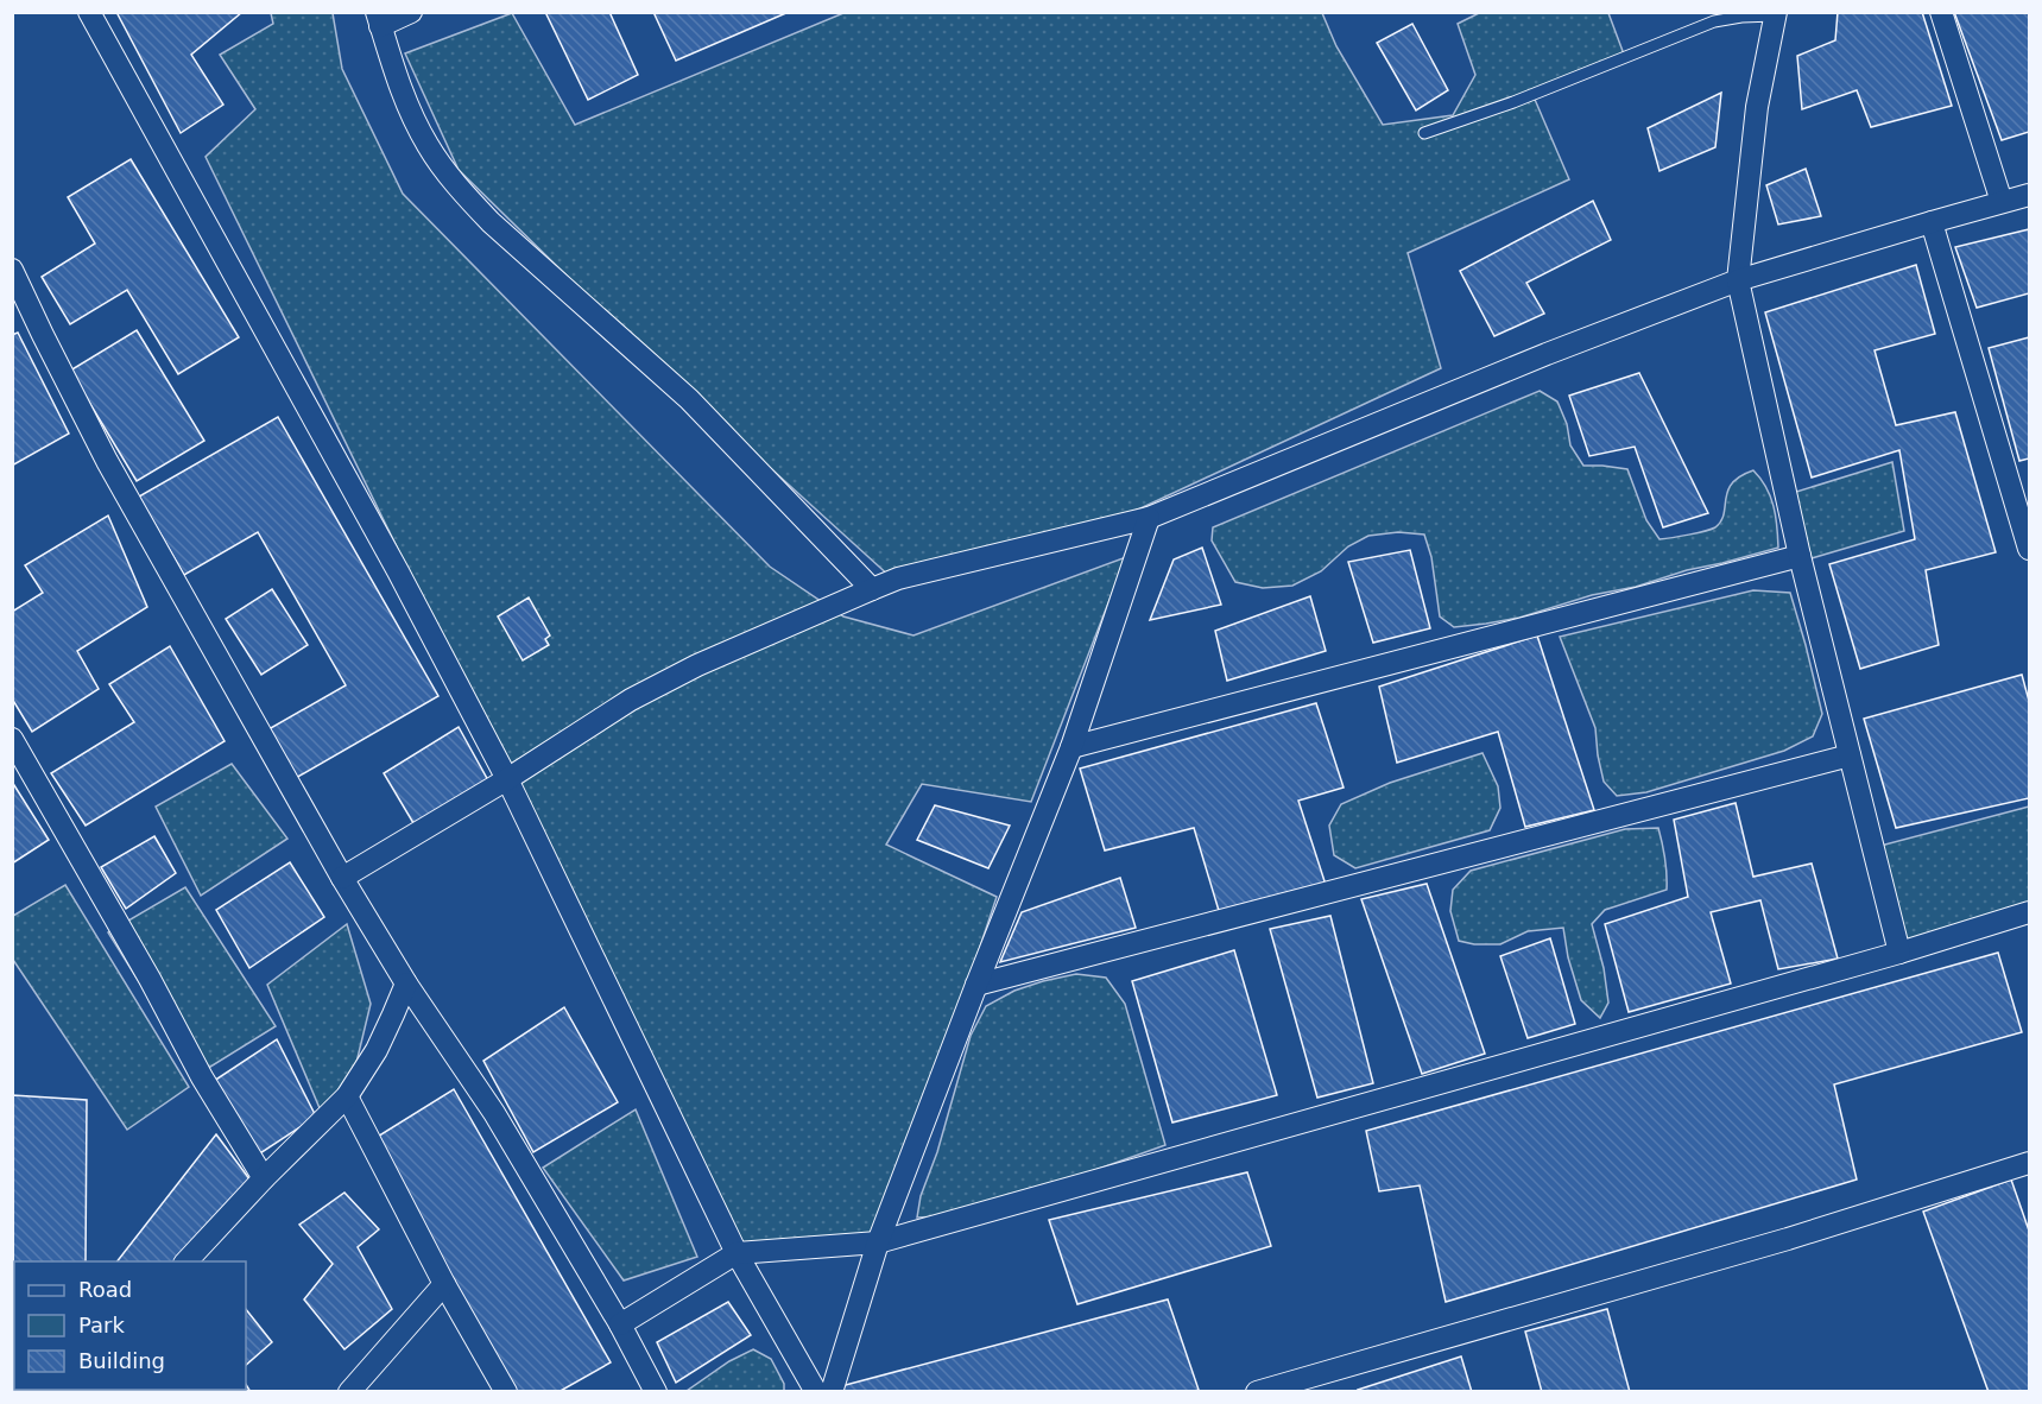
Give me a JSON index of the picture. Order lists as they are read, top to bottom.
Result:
{
  "legend": ["Road", "Park", "Building"]
}
